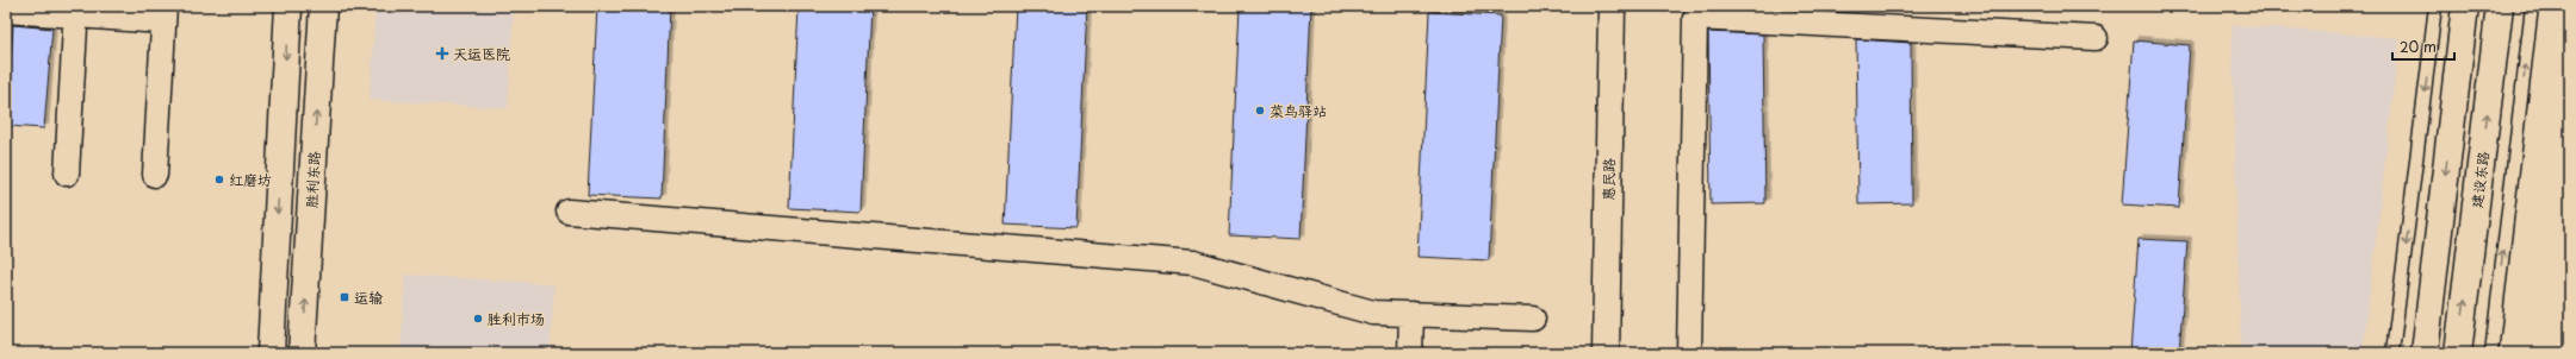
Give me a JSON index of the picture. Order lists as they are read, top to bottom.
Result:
{
  "streets": {
    "main road": ["胜利东路", "惠民路", "建设东路"]
  },
  "places": {
    "health": ["天运医院"],
    "other": ["菜鸟驿站", "红磨坊", "胜利市场"],
    "transit": ["运输"]
  },
  "scale_bar": "20 m"
}
